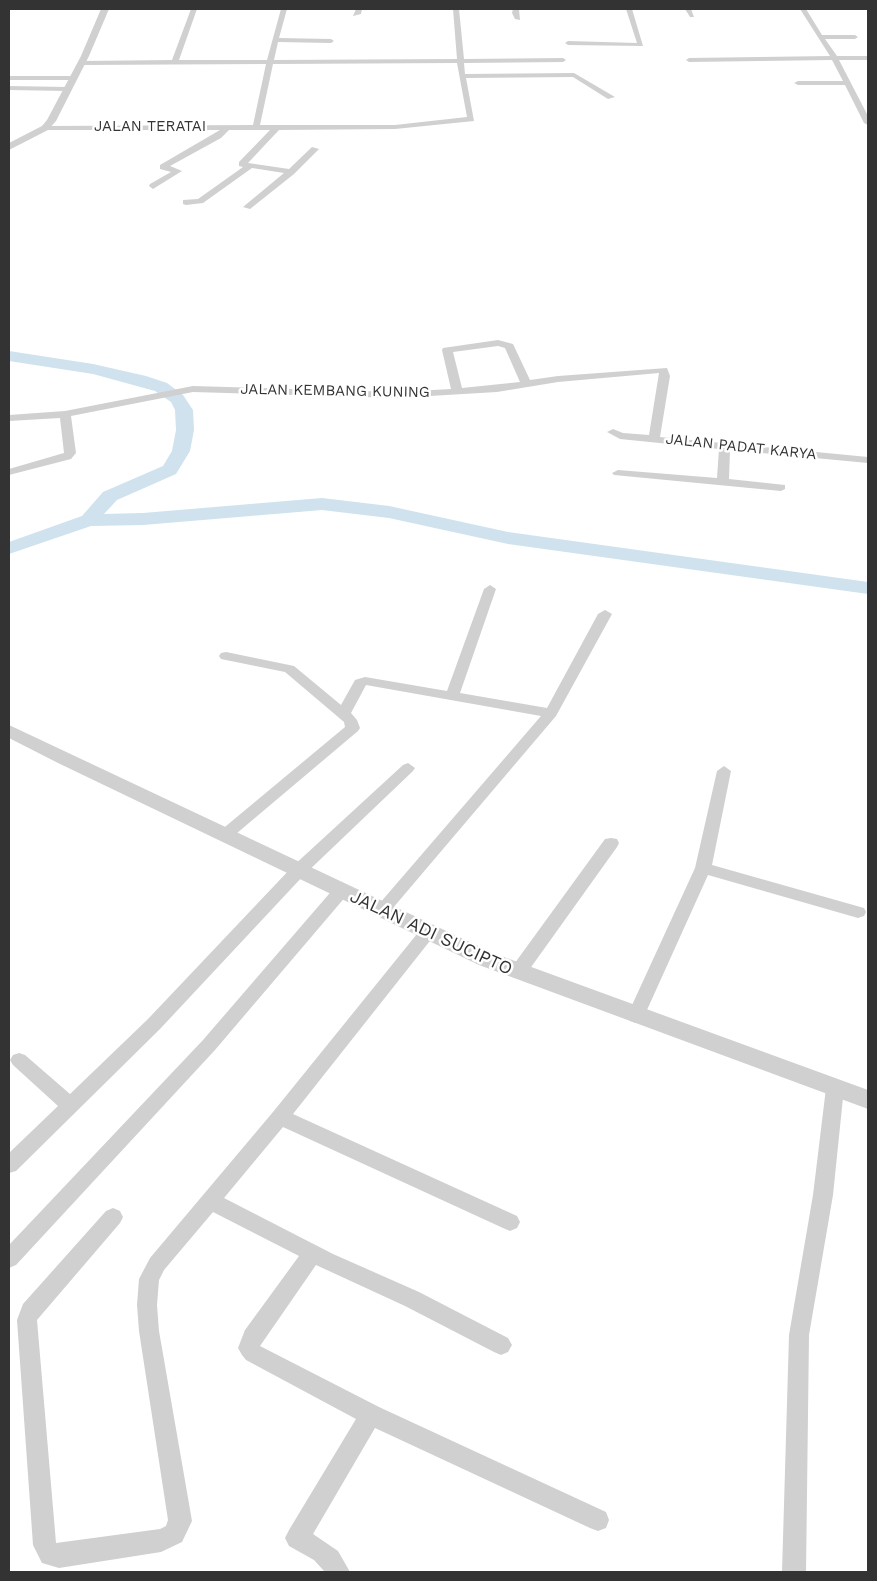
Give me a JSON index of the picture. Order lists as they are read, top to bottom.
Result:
{
  "streets": {
    "street": [
      "JALAN TERATAI",
      "JALAN KEMBANG KUNING",
      "JALAN PADAT KARYA",
      "JALAN ADI SUCIPTO"
    ]
  },
  "crossings": [
    ["JALAN KEMBANG KUNING", "JALAN PADAT KARYA"]
  ]
}
